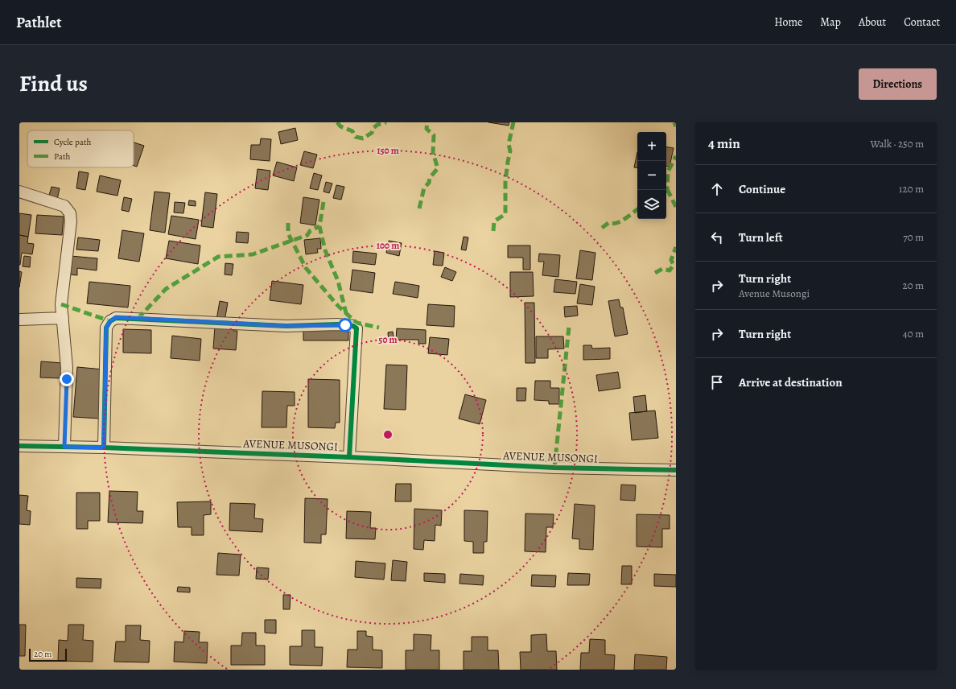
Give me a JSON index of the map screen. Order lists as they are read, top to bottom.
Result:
{
  "streets": {
    "street": ["AVENUE MUSONGI"]
  },
  "legend": ["Cycle path", "Path"],
  "scale_bar": "20 m",
  "page": {
    "header": "Pathlet",
    "nav": [
      "Home",
      "Map",
      "About",
      "Contact"
    ],
    "title": "Find us",
    "buttons": "Directions",
    "heading": ["4 min", "Walk · 250 m"],
    "map_buttons": ["+", "−"],
    "list": [
      ["Continue", "120 m"],
      ["Turn left", "70 m"],
      ["Turn right", "Avenue Musongi", "20 m"],
      ["Turn right", "40 m"],
      "Arrive at destination"
    ],
    "scale": "20 m"
  },
  "rings": ["150 m", "100 m", "50 m"]
}
